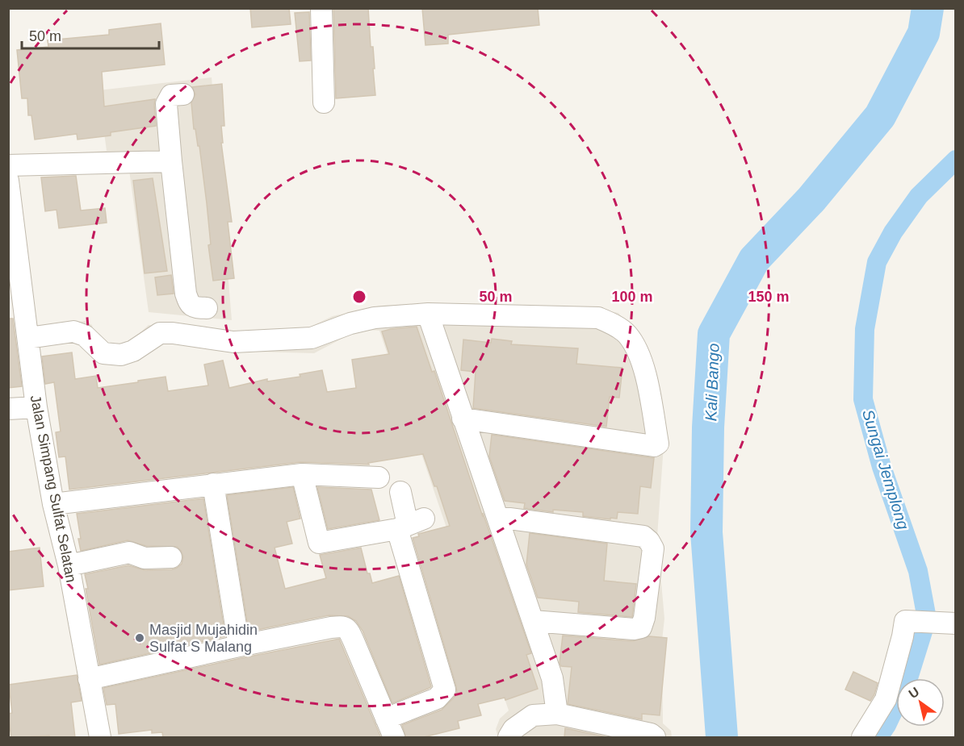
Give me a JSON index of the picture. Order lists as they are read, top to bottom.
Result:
{
  "streets": {
    "street": ["Jalan Simpang Sulfat Selatan"]
  },
  "water": ["Kali Bango", "Sungai Jemplong"],
  "places": ["Masjid Mujahidin Sulfat S Malang"],
  "scale_bar": "50 m",
  "north": "top left",
  "rings": ["50 m", "100 m", "150 m"]
}
